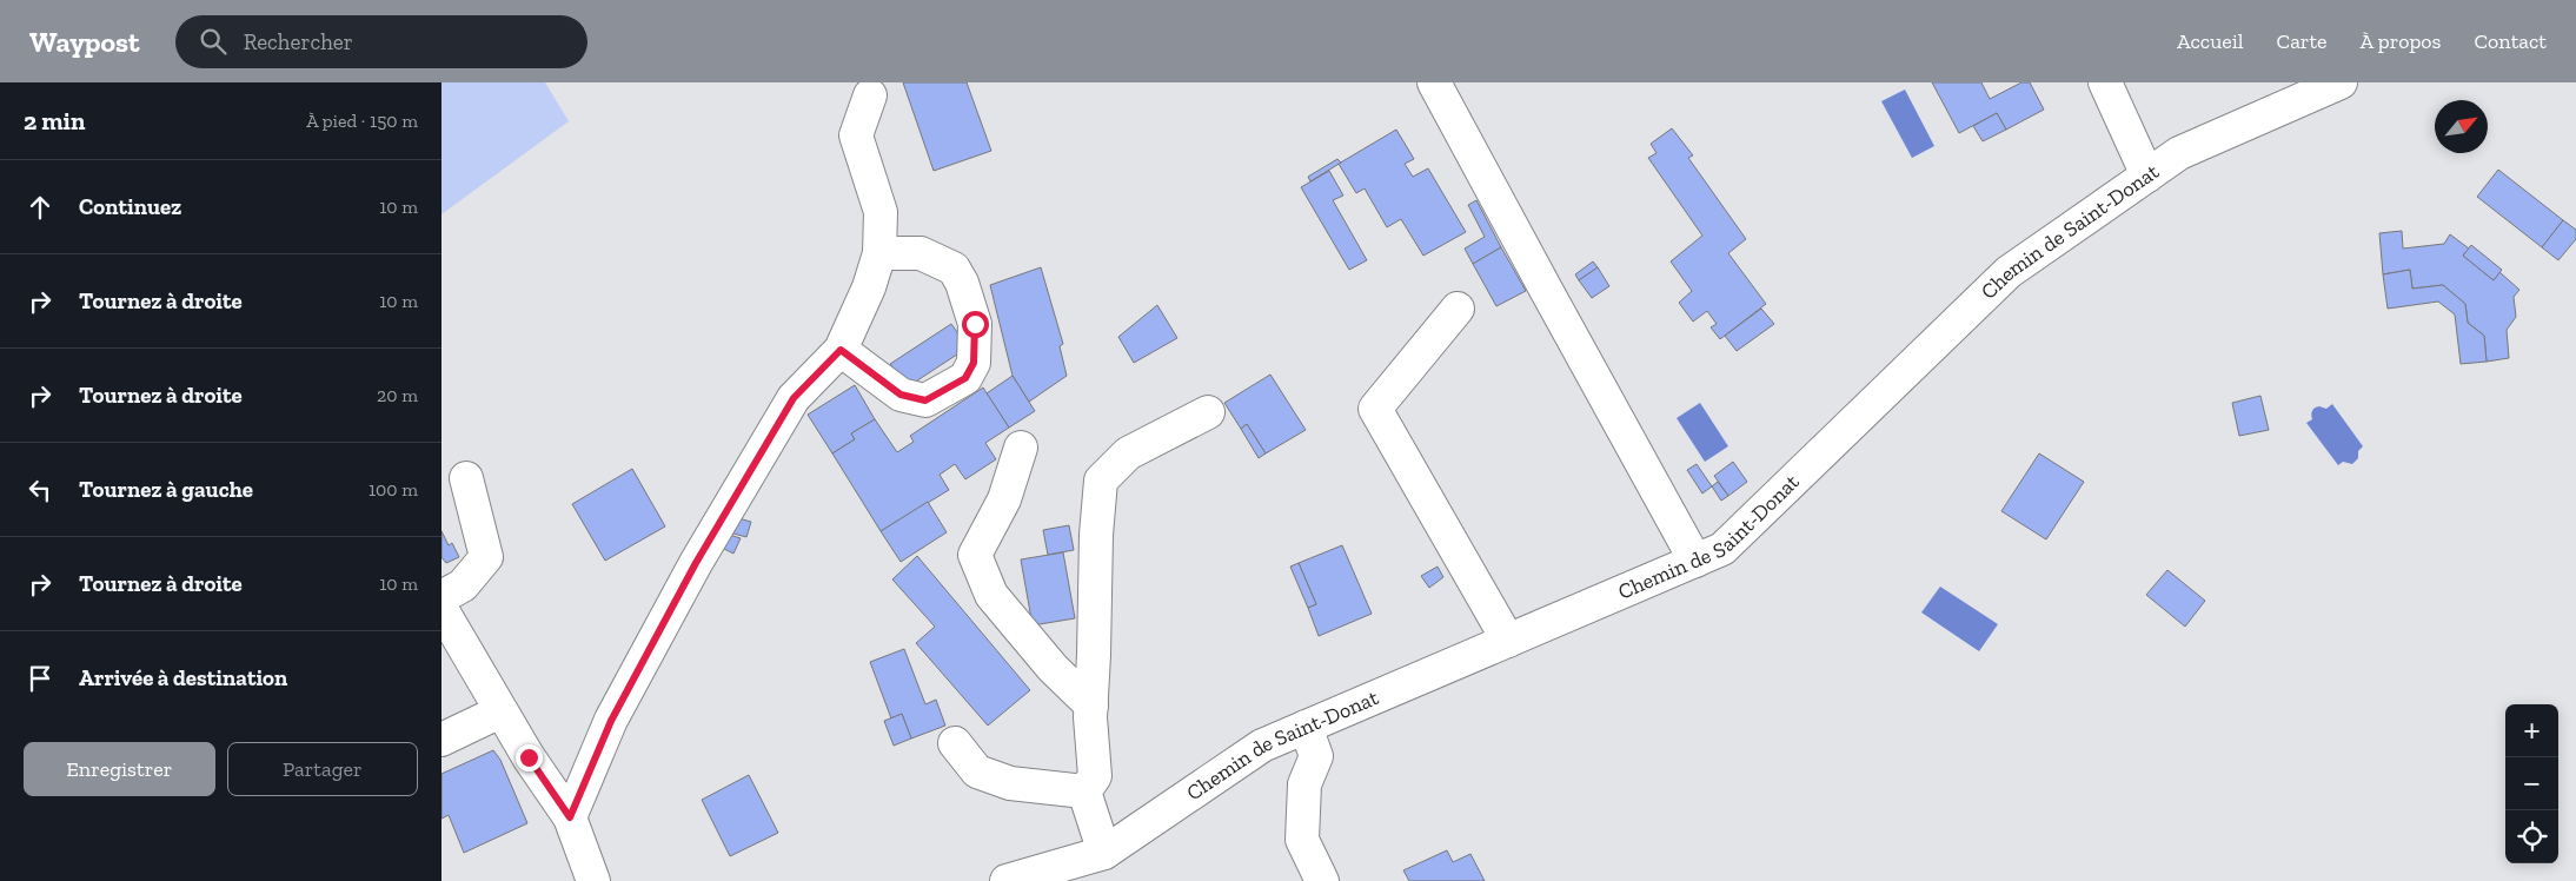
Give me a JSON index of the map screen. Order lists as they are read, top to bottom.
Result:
{
  "streets": {
    "street": ["Chemin de Saint-Donat"]
  },
  "north": "top right",
  "page": {
    "header": "Waypost",
    "search": "Rechercher",
    "nav": [
      "Accueil",
      "Carte",
      "À propos",
      "Contact"
    ],
    "heading": ["2 min", "À pied · 150 m"],
    "list": [
      ["Continuez", "10 m"],
      ["Tournez à droite", "10 m"],
      ["Tournez à droite", "20 m"],
      ["Tournez à gauche", "100 m"],
      ["Tournez à droite", "10 m"],
      "Arrivée à destination"
    ],
    "map_buttons": ["+", "−"],
    "buttons": ["Enregistrer", "Partager"]
  }
}
